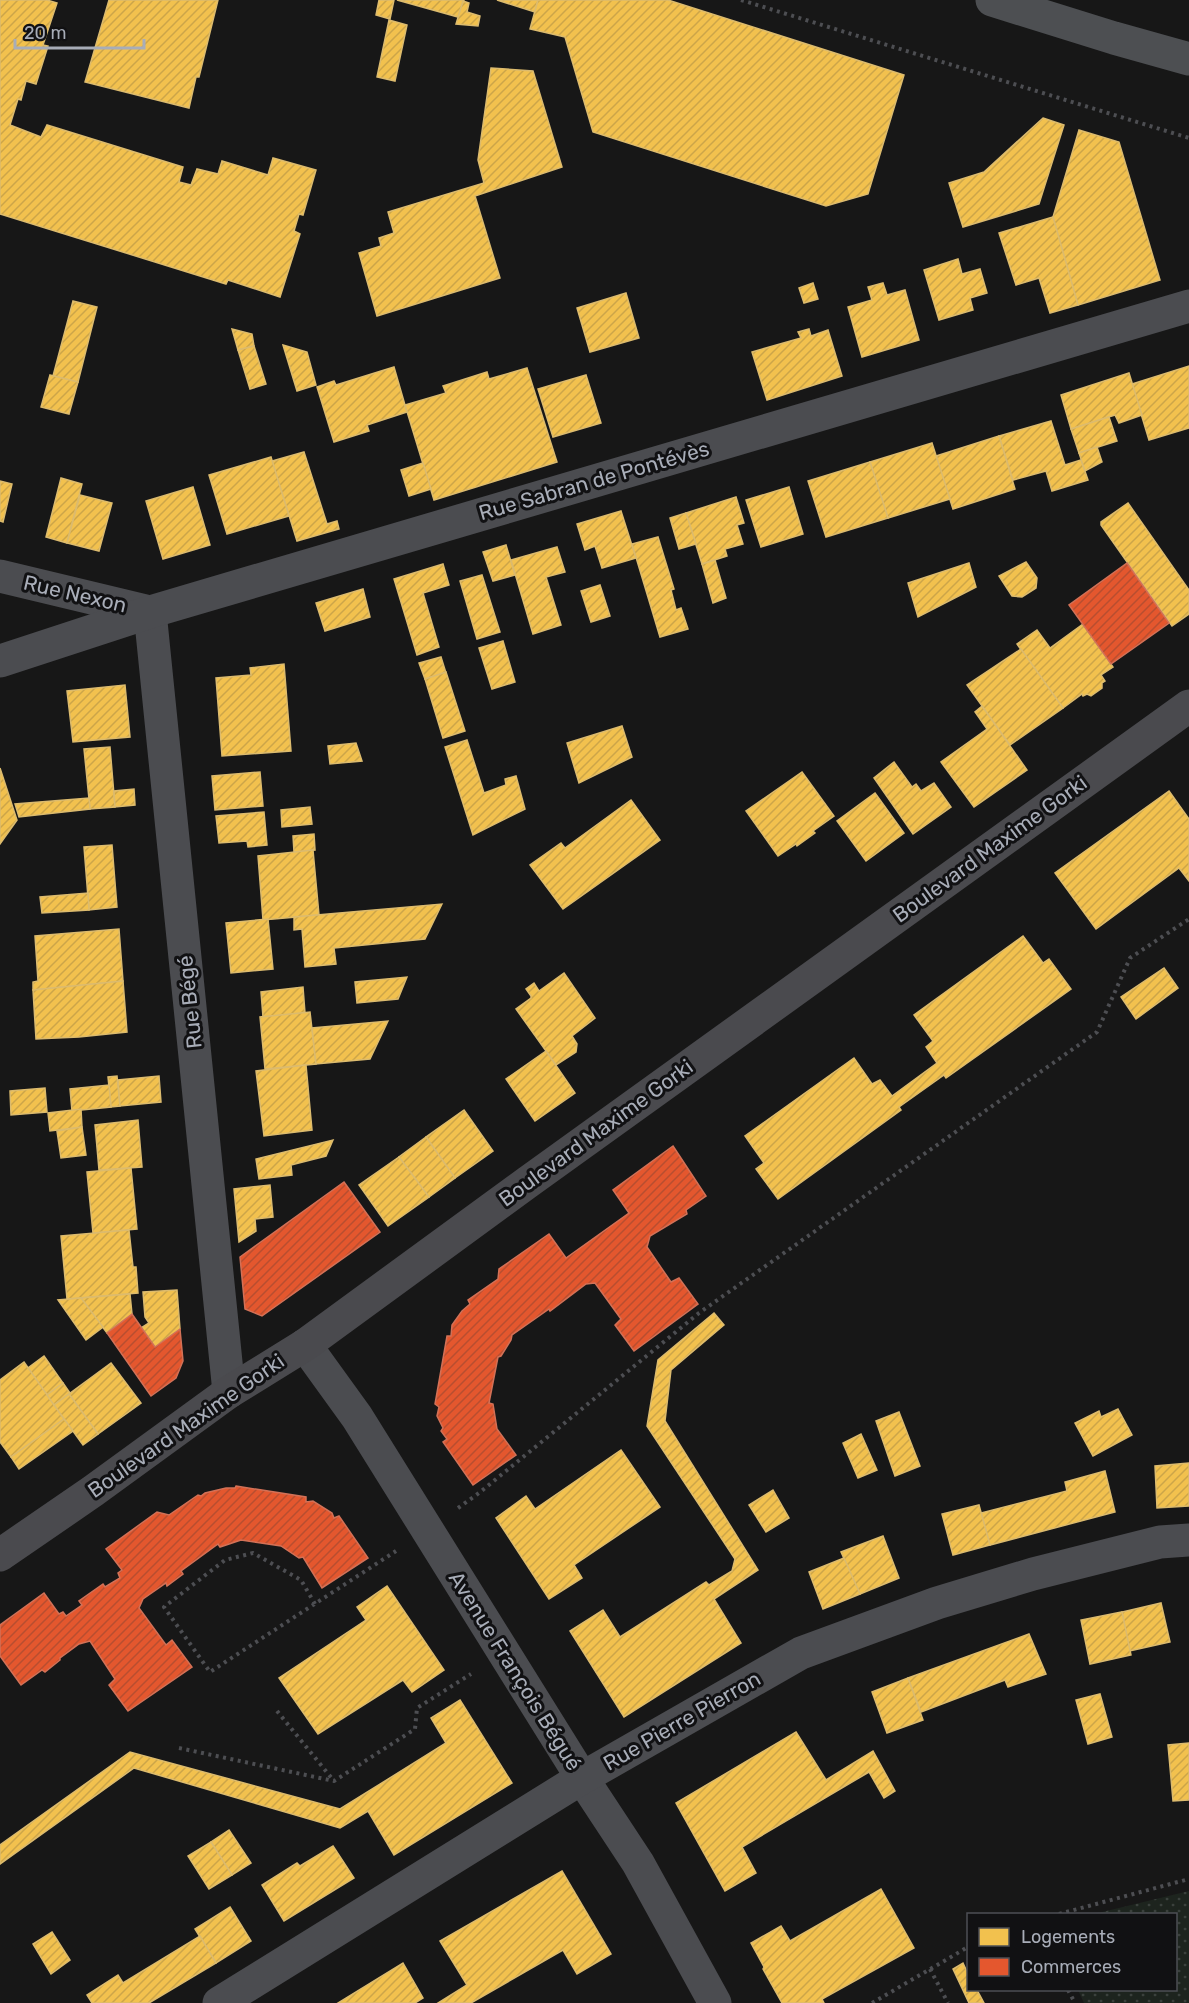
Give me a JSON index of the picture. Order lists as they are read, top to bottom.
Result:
{
  "streets": {
    "main road": ["Boulevard Maxime Gorki"],
    "street": [
      "Rue Sabran de Pontévès",
      "Rue Nexon",
      "Rue Bégé",
      "Avenue François Bégué",
      "Rue Pierre Pierron"
    ]
  },
  "crossings": [
    ["Rue Sabran de Pontévès", "Rue Nexon"],
    ["Rue Sabran de Pontévès", "Rue Bégé"],
    ["Rue Nexon", "Rue Bégé"],
    ["Boulevard Maxime Gorki", "Rue Bégé"],
    ["Boulevard Maxime Gorki", "Avenue François Bégué"],
    ["Avenue François Bégué", "Rue Pierre Pierron"]
  ],
  "legend": ["Logements", "Commerces"],
  "scale_bar": "20 m"
}
